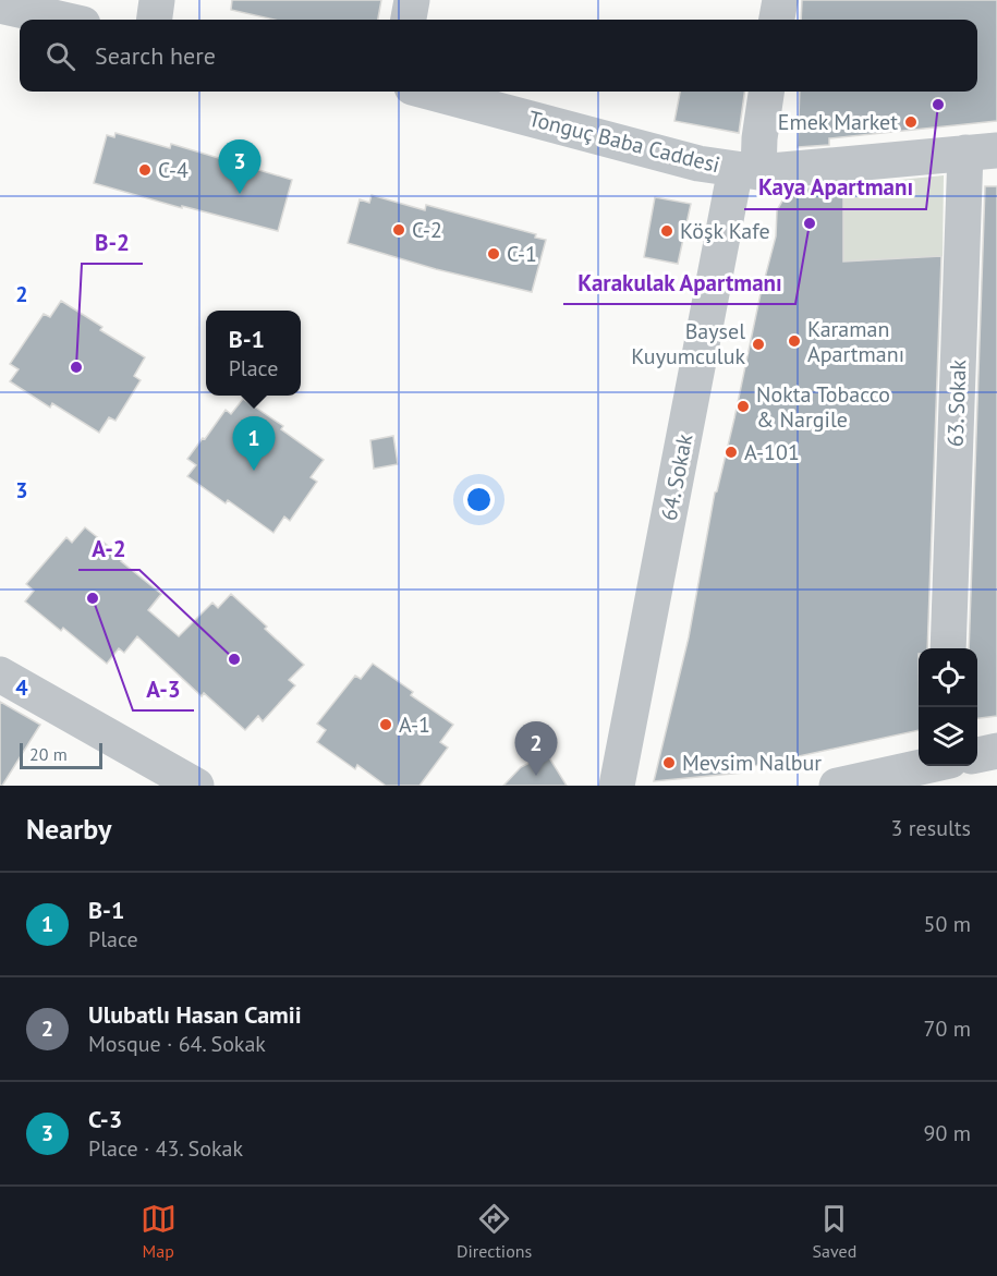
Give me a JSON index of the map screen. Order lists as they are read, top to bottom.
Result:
{
  "streets": {
    "street": ["Tonguç Baba Caddesi", "63. Sokak", "64. Sokak"]
  },
  "crossings": [
    ["Tonguç Baba Caddesi", "63. Sokak"],
    ["Tonguç Baba Caddesi", "64. Sokak"]
  ],
  "places": [
    "Kaya Apartmanı",
    "Emek Market",
    "C-4",
    "Karakulak Apartmanı",
    "C-2",
    "Köşk Kafe",
    "C-1",
    "Karaman Apartmanı",
    "Baysel Kuyumculuk",
    "B-2",
    "Nokta Tobacco & Nargile",
    "A-101",
    "A-3",
    "A-2",
    "A-1",
    "Mevsim Nalbur"
  ],
  "scale_bar": "20 m",
  "page": {
    "search": "Search here",
    "pins": ["3", "1", "2"],
    "popup": ["B-1", "Place"],
    "scale": "20 m",
    "heading": ["Nearby", "3 results"],
    "list": [
      {
        "mark": "1",
        "name": "B-1",
        "note": "Place",
        "value": "50 m"
      },
      {
        "mark": "2",
        "name": "Ulubatlı Hasan Camii",
        "note": "Mosque · 64. Sokak",
        "value": "70 m"
      },
      {
        "mark": "3",
        "name": "C-3",
        "note": "Place · 43. Sokak",
        "value": "90 m"
      }
    ],
    "nav": ["Map", "Directions", "Saved"]
  },
  "grid": {
    "rows": ["2", "3", "4"]
  }
}
